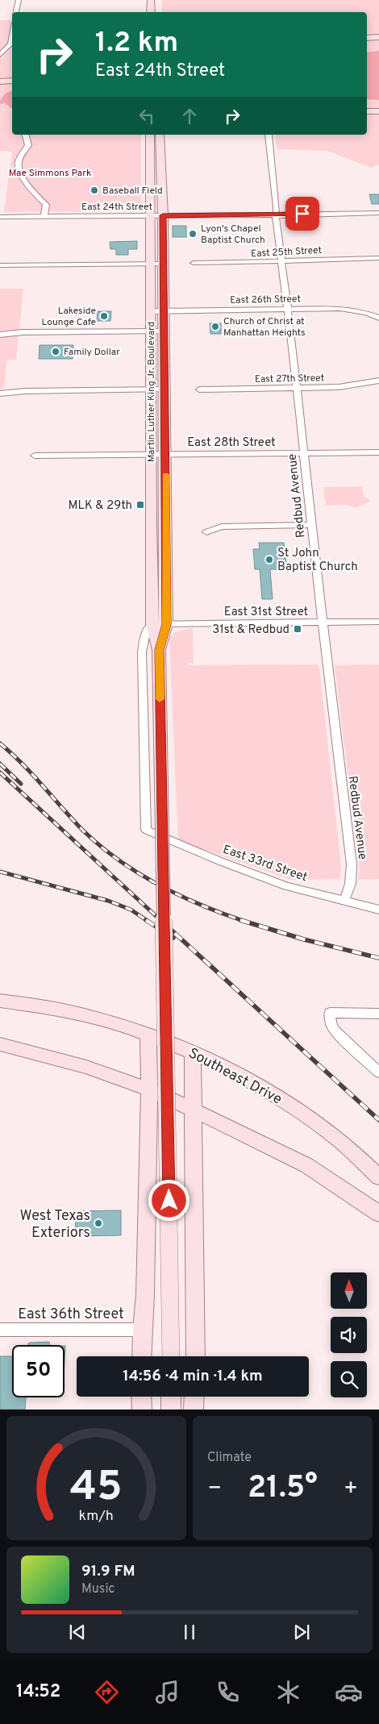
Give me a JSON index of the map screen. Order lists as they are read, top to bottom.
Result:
{
  "streets": {
    "main road": ["Martin Luther King Jr. Boulevard", "Southeast Drive"],
    "street": [
      "East 24th Street",
      "East 25th Street",
      "East 26th Street",
      "East 27th Street",
      "East 28th Street",
      "Redbud Avenue",
      "East 31st Street",
      "East 33rd Street",
      "East 36th Street"
    ]
  },
  "crossings": [
    ["East 24th Street", "Martin Luther King Jr. Boulevard"],
    ["East 24th Street", "Redbud Avenue"],
    ["East 25th Street", "Redbud Avenue"],
    ["East 26th Street", "Martin Luther King Jr. Boulevard"],
    ["East 26th Street", "Redbud Avenue"],
    ["East 27th Street", "Redbud Avenue"],
    ["Martin Luther King Jr. Boulevard", "East 28th Street"],
    ["Martin Luther King Jr. Boulevard", "East 31st Street"],
    ["Martin Luther King Jr. Boulevard", "East 33rd Street"],
    ["East 28th Street", "Redbud Avenue"],
    ["Redbud Avenue", "East 31st Street"],
    ["Redbud Avenue", "East 33rd Street"],
    ["East 31st Street", "East 33rd Street"]
  ],
  "parks": ["Mae Simmons Park"],
  "places": {
    "other": [
      "Baseball Field",
      "Lyon's Chapel Baptist Church",
      "Lakeside Lounge Cafe",
      "Church of Christ at Manhattan Heights",
      "Family Dollar",
      "St John Baptist Church",
      "West Texas Exteriors"
    ],
    "transit": ["MLK & 29th", "31st & Redbud"]
  },
  "north": "top",
  "page": {
    "turn": ["1.2 km", "East 24th Street"],
    "limit": "50",
    "trip": "14:56 · 4 min · 1.4 km",
    "tile": "Climate",
    "heat": ["−", "21.5°", "+"],
    "song": ["91.9 FM", "Music"],
    "tabs": "14:52",
    "gauge": ["45", "km/h"]
  }
}
